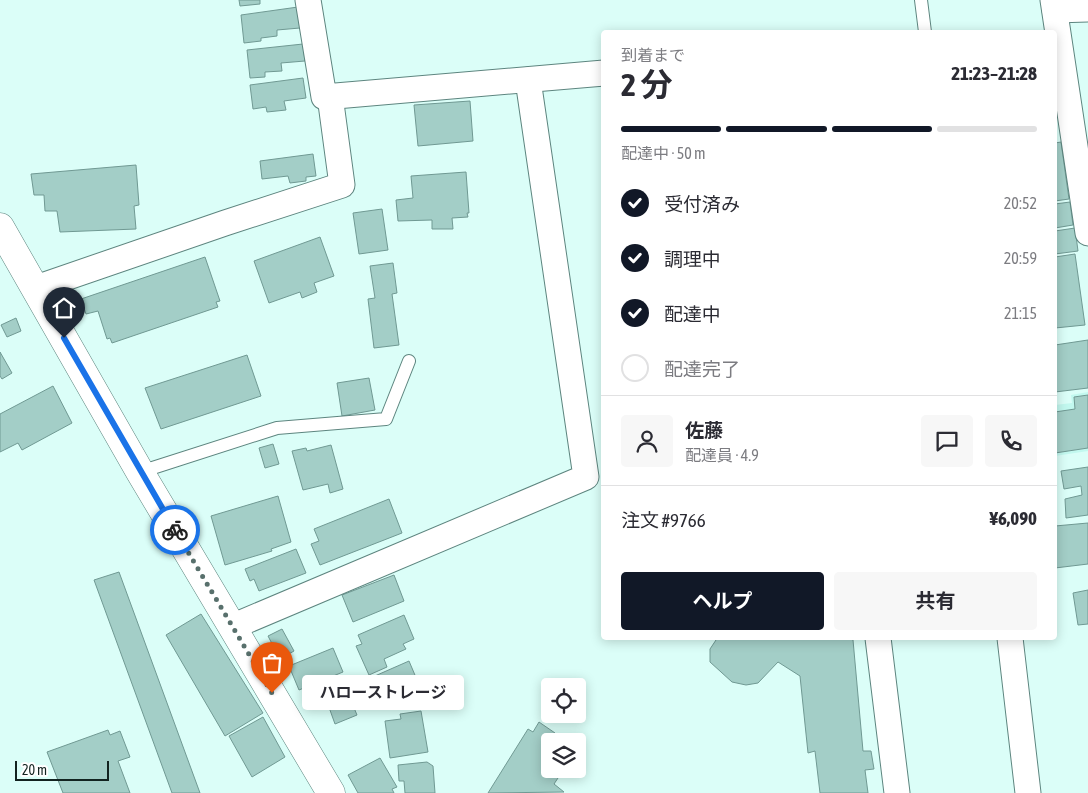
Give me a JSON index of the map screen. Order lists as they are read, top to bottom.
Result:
{
  "places": ["ハローストレージ"],
  "scale_bar": "20 m",
  "page": {
    "heading": ["2 分", "到着まで", "21:23–21:28"],
    "panel": [
      "佐藤",
      "配達員 · 4.9",
      "注文 #9766",
      "¥6,090"
    ],
    "bar": "配達中 · 50 m",
    "list": [
      ["受付済み", "20:52"],
      ["調理中", "20:59"],
      ["配達中", "21:15"],
      "配達完了"
    ],
    "buttons": ["ヘルプ", "共有"],
    "bubble": "ハローストレージ",
    "scale": "20 m"
  }
}
